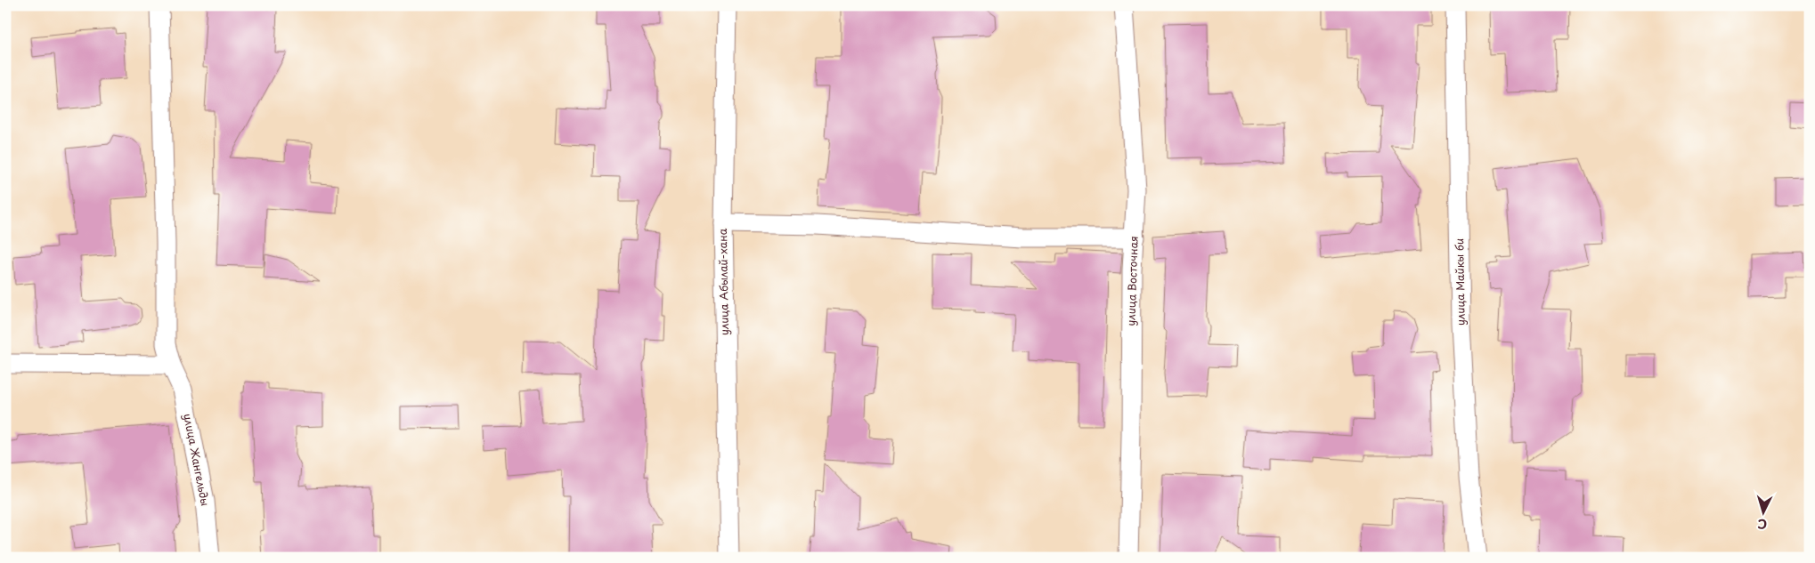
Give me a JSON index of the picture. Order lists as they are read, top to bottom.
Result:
{
  "streets": {
    "street": [
      "улица Восточная",
      "улица Абылай-хана",
      "улица Майкы би",
      "улица Жангельды"
    ]
  },
  "north": "bottom"
}
